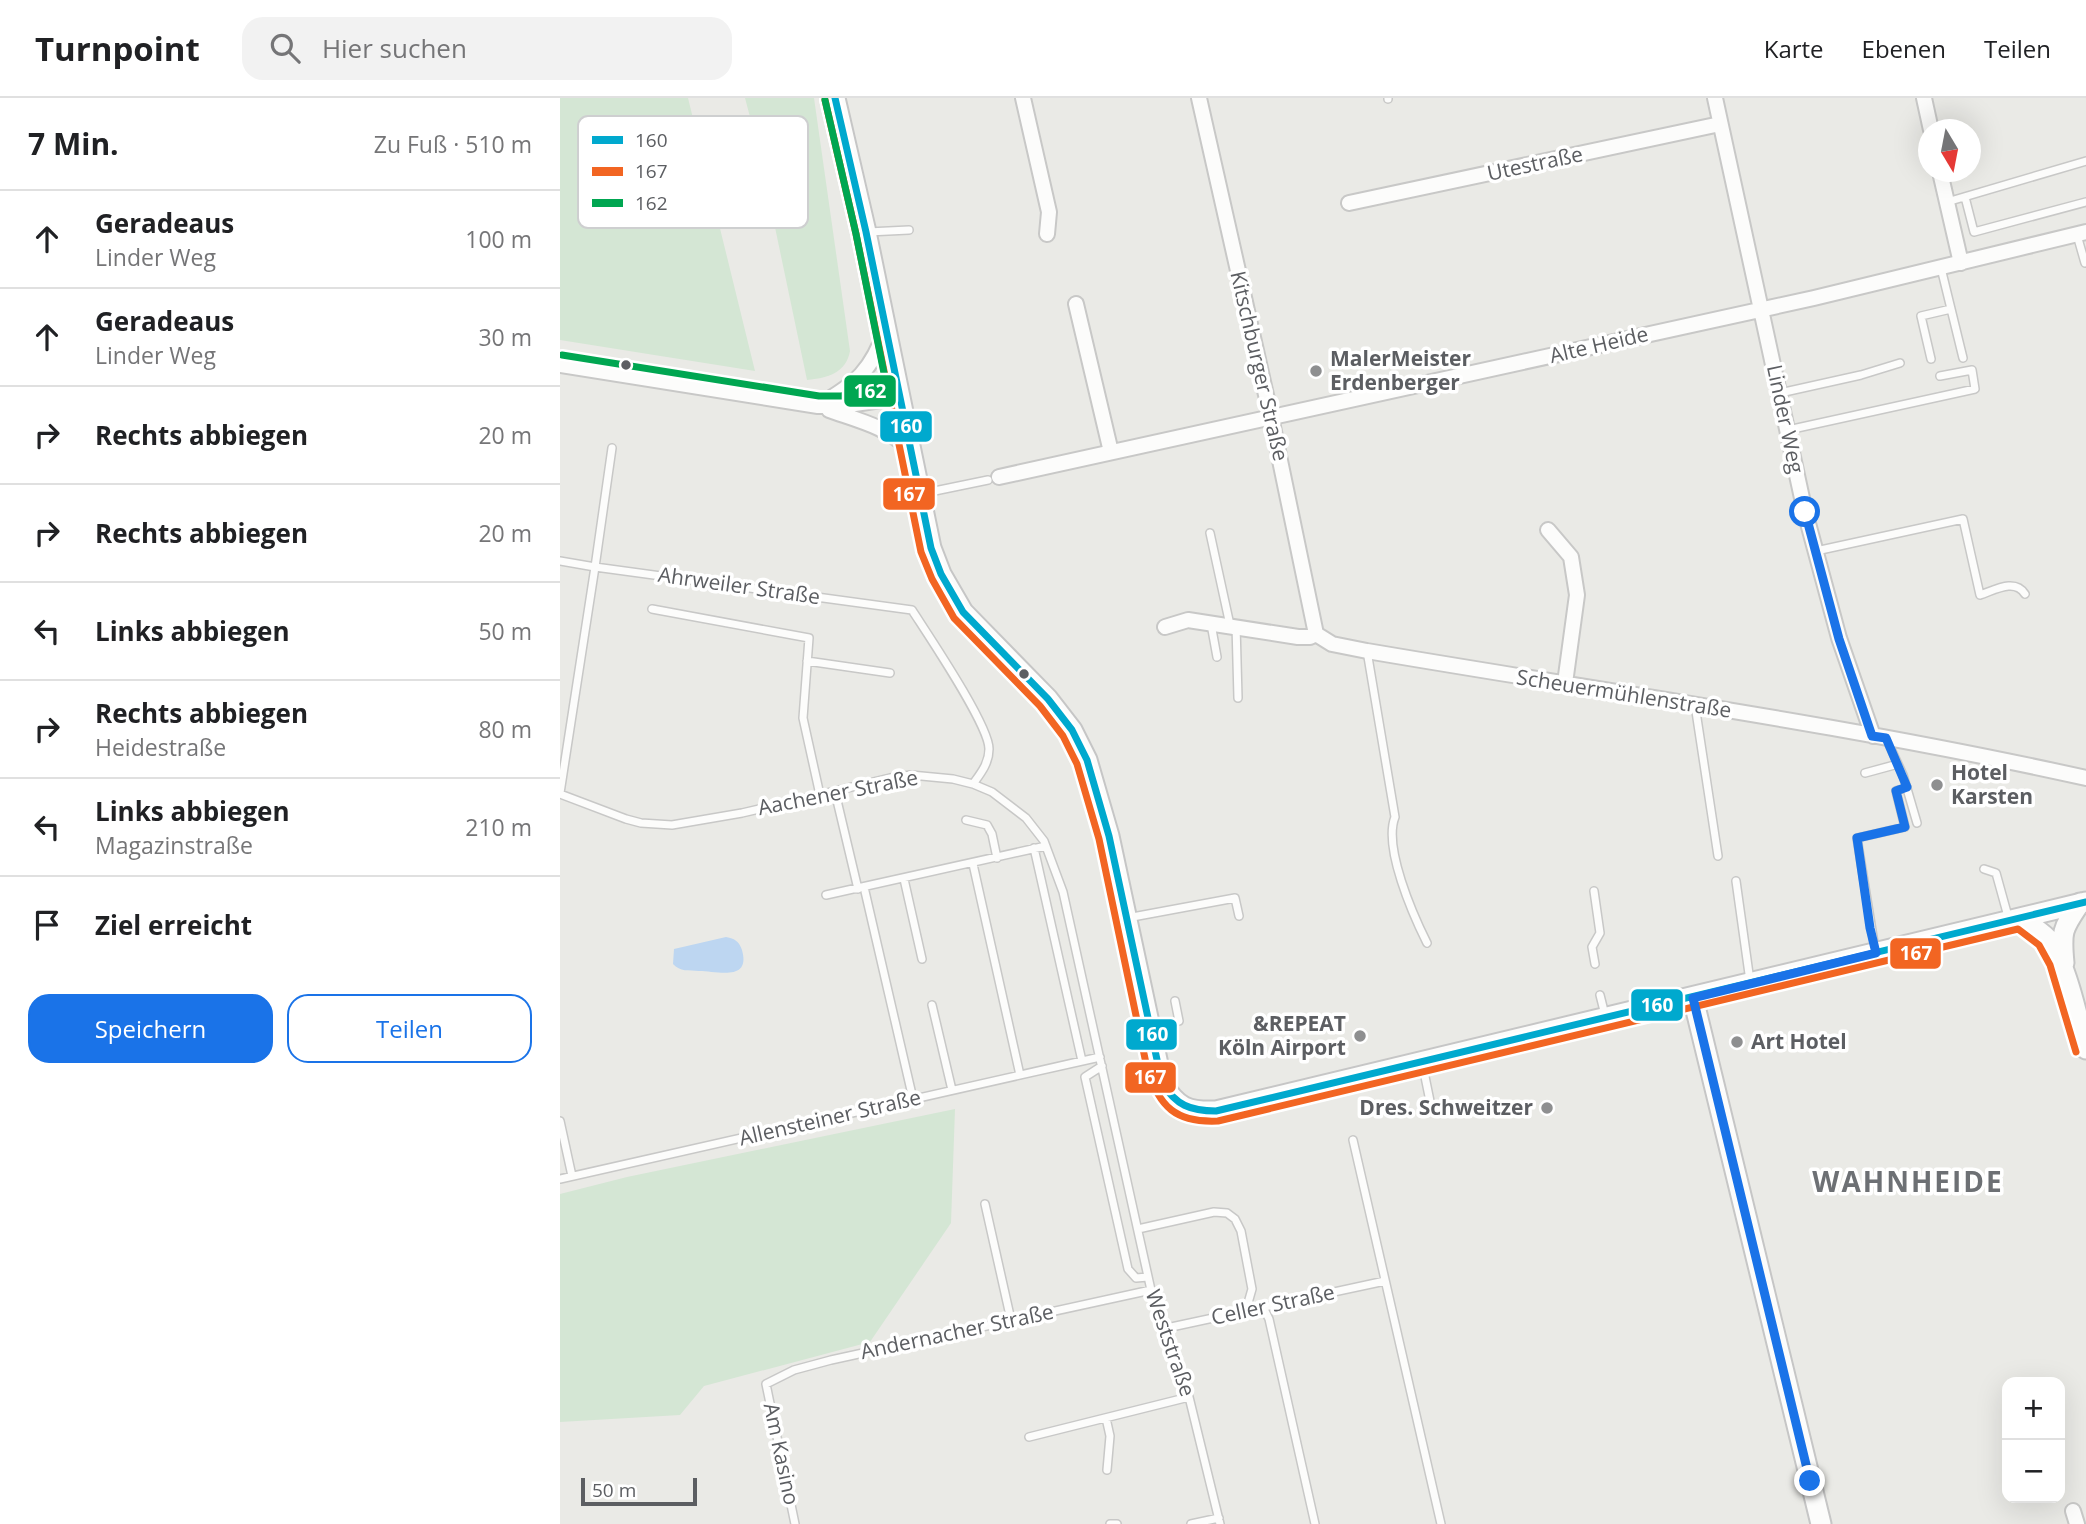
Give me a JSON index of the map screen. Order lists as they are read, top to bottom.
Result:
{
  "streets": {
    "street": [
      "Utestraße",
      "Alte Heide",
      "Kitschburger Straße",
      "Linder Weg",
      "Scheuermühlenstraße"
    ],
    "lane": [
      "Ahrweiler Straße",
      "Aachener Straße",
      "Allensteiner Straße",
      "Celler Straße",
      "Andernacher Straße",
      "Weststraße",
      "Am Kasino"
    ]
  },
  "crossings": [
    ["Utestraße", "Linder Weg"],
    ["Alte Heide", "Kitschburger Straße"],
    ["Alte Heide", "Linder Weg"],
    ["Kitschburger Straße", "Scheuermühlenstraße"],
    ["Linder Weg", "Scheuermühlenstraße"],
    ["Ahrweiler Straße", "Aachener Straße"],
    ["Aachener Straße", "Allensteiner Straße"],
    ["Aachener Straße", "Weststraße"],
    ["Celler Straße", "Weststraße"],
    ["Andernacher Straße", "Weststraße"],
    ["Andernacher Straße", "Am Kasino"]
  ],
  "districts": ["WAHNHEIDE"],
  "places": [
    "MalerMeister Erdenberger",
    "Hotel Karsten",
    "&REPEAT Köln Airport",
    "Art Hotel",
    "Dres. Schweitzer"
  ],
  "lines": ["transit line 160", "transit line 167", "transit line 162"],
  "legend": ["160", "167", "162"],
  "scale_bar": "50 m",
  "north": "bottom",
  "page": {
    "header": "Turnpoint",
    "search": "Hier suchen",
    "nav": ["Karte", "Ebenen", "Teilen"],
    "heading": ["7 Min.", "Zu Fuß · 510 m"],
    "list": [
      ["Geradeaus", "Linder Weg", "100 m"],
      ["Geradeaus", "Linder Weg", "30 m"],
      ["Rechts abbiegen", "20 m"],
      ["Rechts abbiegen", "20 m"],
      ["Links abbiegen", "50 m"],
      ["Rechts abbiegen", "Heidestraße", "80 m"],
      ["Links abbiegen", "Magazinstraße", "210 m"],
      "Ziel erreicht"
    ],
    "buttons": ["Speichern", "Teilen"],
    "map_buttons": ["+", "−"],
    "scale": "50 m"
  }
}
